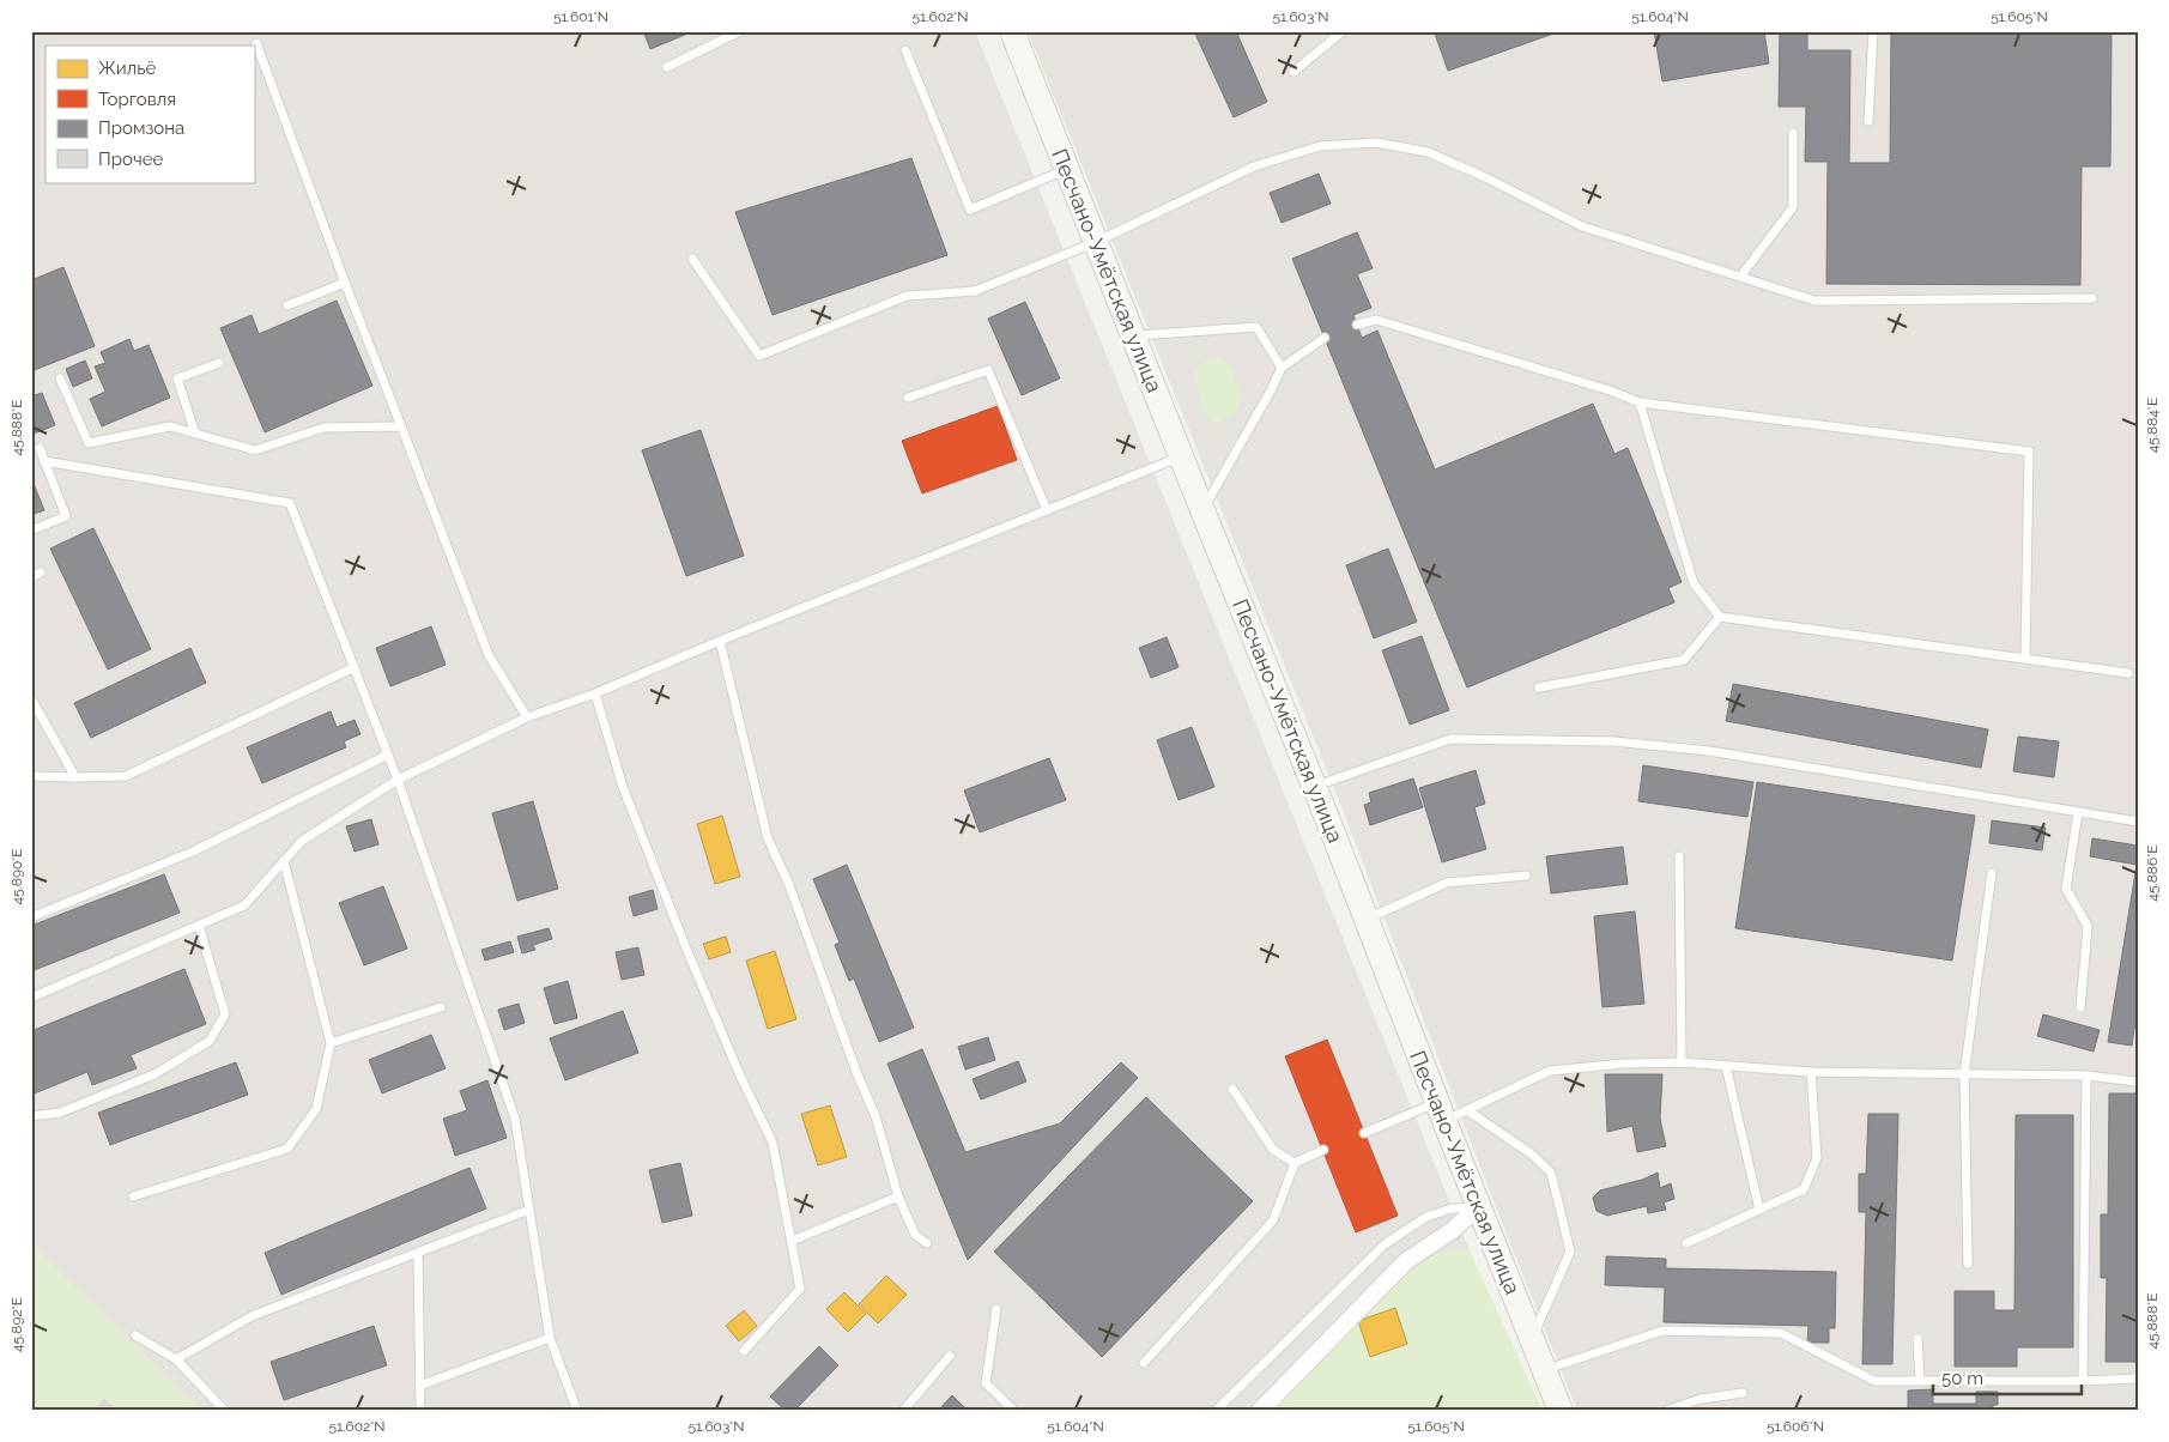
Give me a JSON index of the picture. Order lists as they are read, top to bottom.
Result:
{
  "streets": {
    "main road": ["Песчано-Умётская улица"]
  },
  "legend": [
    "Жильё",
    "Торговля",
    "Промзона",
    "Прочее"
  ],
  "scale_bar": "50 m",
  "coordinates": [
    "51.601°N",
    "51.602°N",
    "51.603°N",
    "51.604°N",
    "51.605°N",
    "45.884°E",
    "45.888°E",
    "45.886°E",
    "45.890°E",
    "45.892°E",
    "51.606°N"
  ]
}
